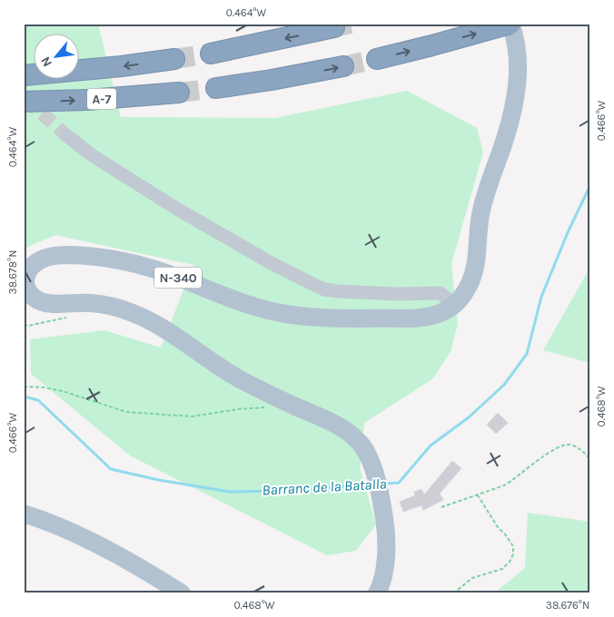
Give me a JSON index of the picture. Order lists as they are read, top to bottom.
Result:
{
  "streets": {
    "highway": ["A-7"],
    "main road": ["N-340"]
  },
  "water": ["Barranc de la Batalla"],
  "north": "bottom left",
  "coordinates": [
    "0.464°W",
    "0.466°W",
    "38.678°N",
    "0.468°W",
    "38.676°N"
  ]
}
